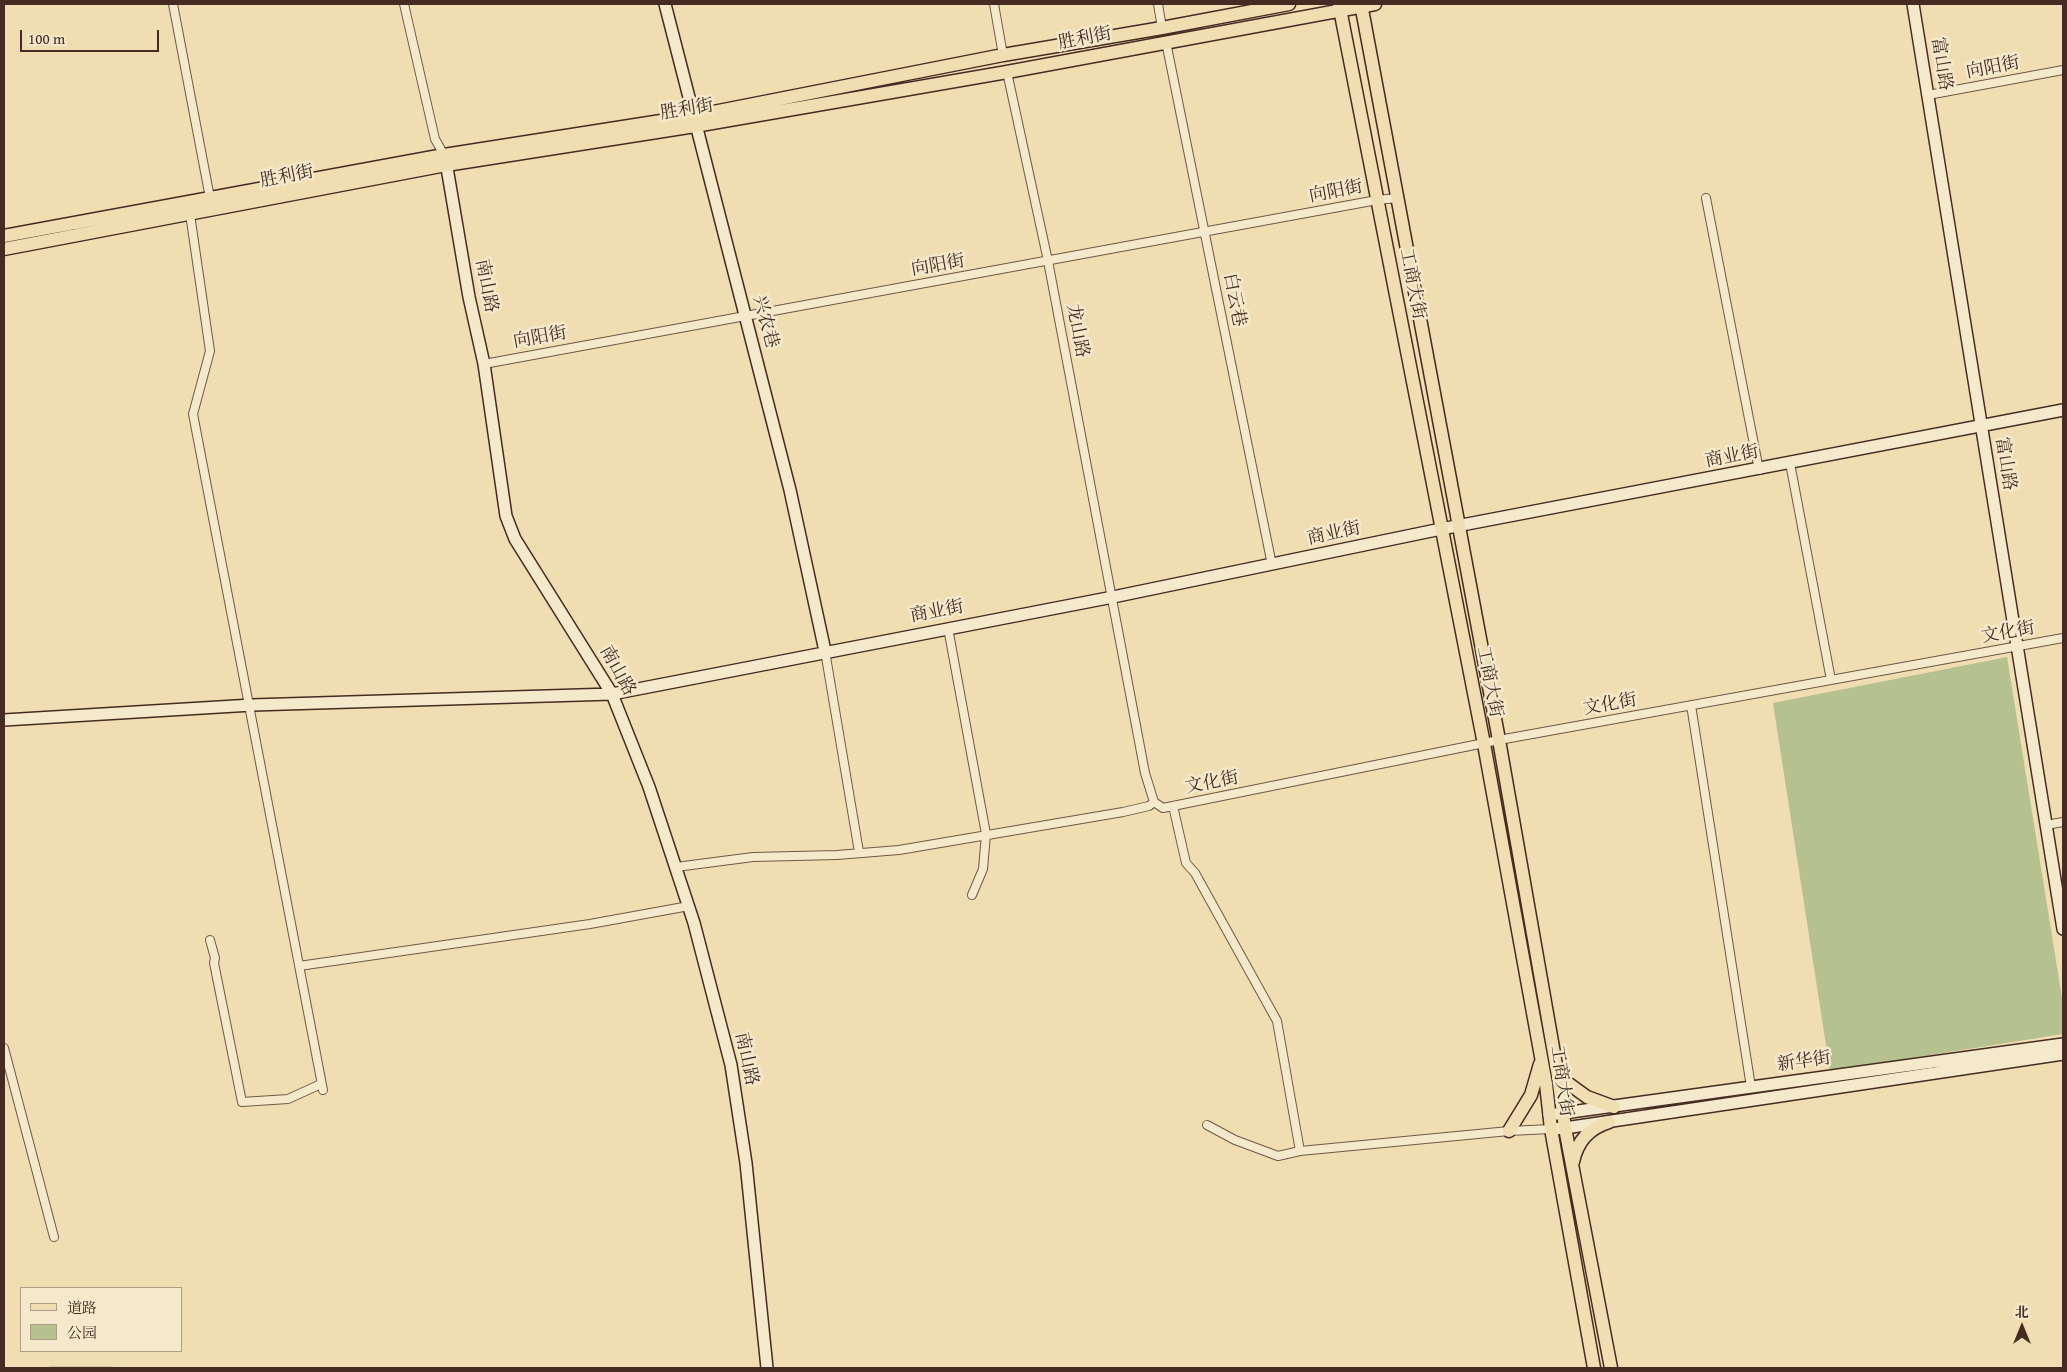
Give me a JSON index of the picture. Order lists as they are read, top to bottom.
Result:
{
  "streets": {
    "main road": ["胜利街", "工商大街"],
    "street": [
      "富山路",
      "向阳街",
      "南山路",
      "白云巷",
      "兴农巷",
      "龙山路",
      "商业街",
      "文化街",
      "新华街"
    ]
  },
  "crossings": [
    ["胜利街", "工商大街"],
    ["胜利街", "南山路"],
    ["胜利街", "白云巷"],
    ["胜利街", "兴农巷"],
    ["胜利街", "龙山路"],
    ["富山路", "向阳街"],
    ["富山路", "商业街"],
    ["富山路", "文化街"],
    ["向阳街", "工商大街"],
    ["向阳街", "南山路"],
    ["向阳街", "白云巷"],
    ["向阳街", "兴农巷"],
    ["向阳街", "龙山路"],
    ["工商大街", "商业街"],
    ["工商大街", "文化街"],
    ["工商大街", "新华街"],
    ["南山路", "商业街"],
    ["白云巷", "商业街"],
    ["兴农巷", "商业街"],
    ["龙山路", "商业街"],
    ["龙山路", "文化街"]
  ],
  "legend": ["道路", "公园"],
  "scale_bar": "100 m",
  "north": "top"
}
